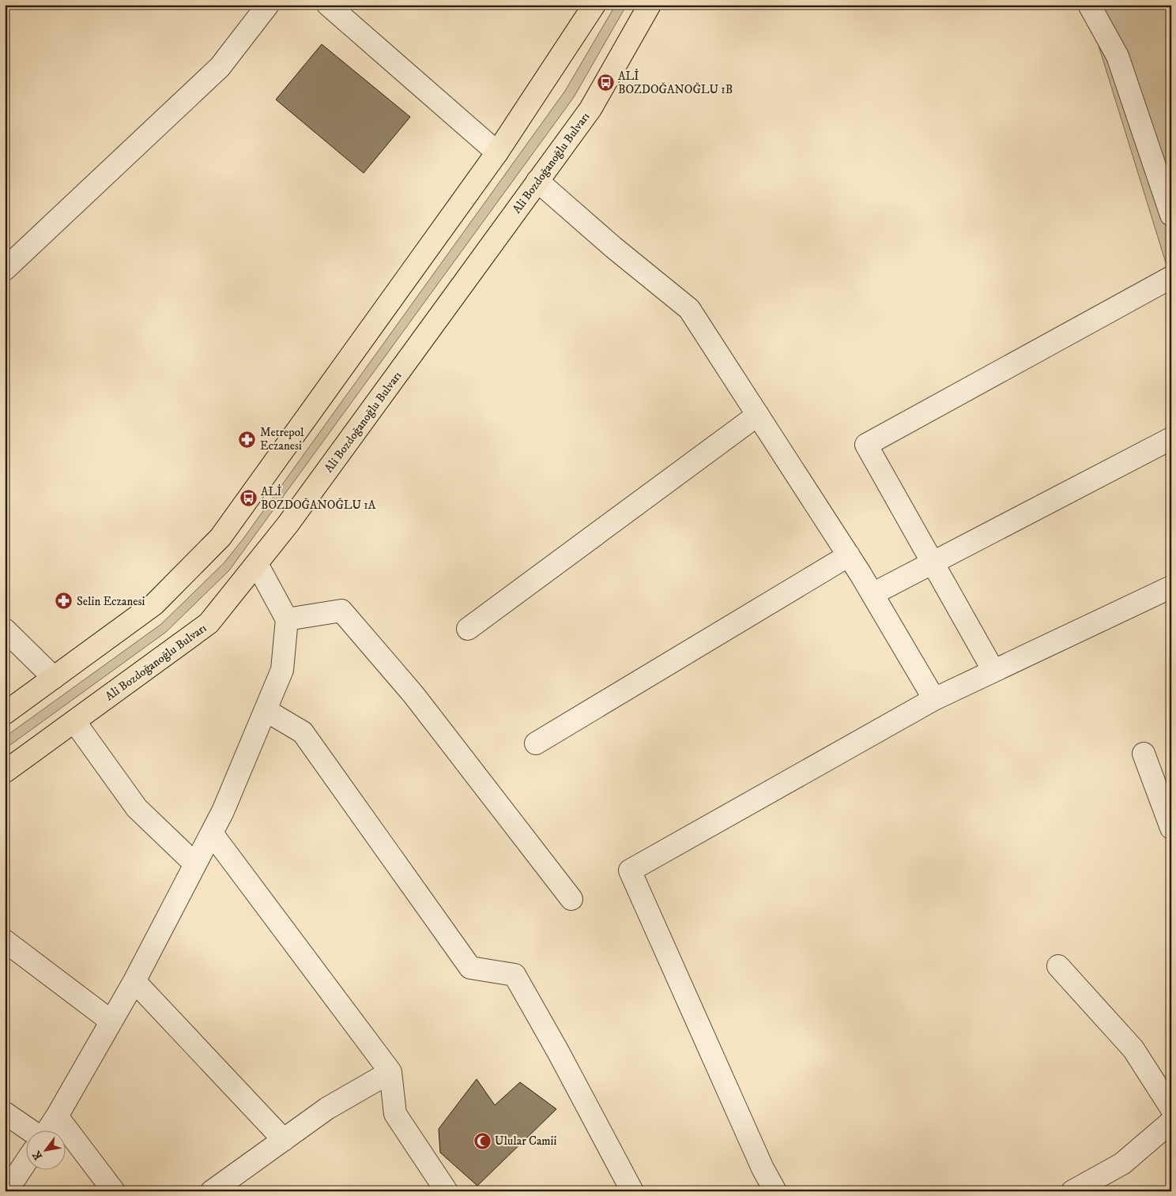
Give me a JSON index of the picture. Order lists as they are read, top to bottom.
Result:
{
  "streets": {
    "main road": ["Ali Bozdoğanoğlu Bulvarı"]
  },
  "places": {
    "bus stop": ["ALİ BOZDOĞANOĞLU 1B", "ALİ BOZDOĞANOĞLU 1A"],
    "pharmacy": ["Metrepol Eczanesi", "Selin Eczanesi"],
    "mosque": ["Ulular Camii"]
  },
  "north": "bottom left"
}
